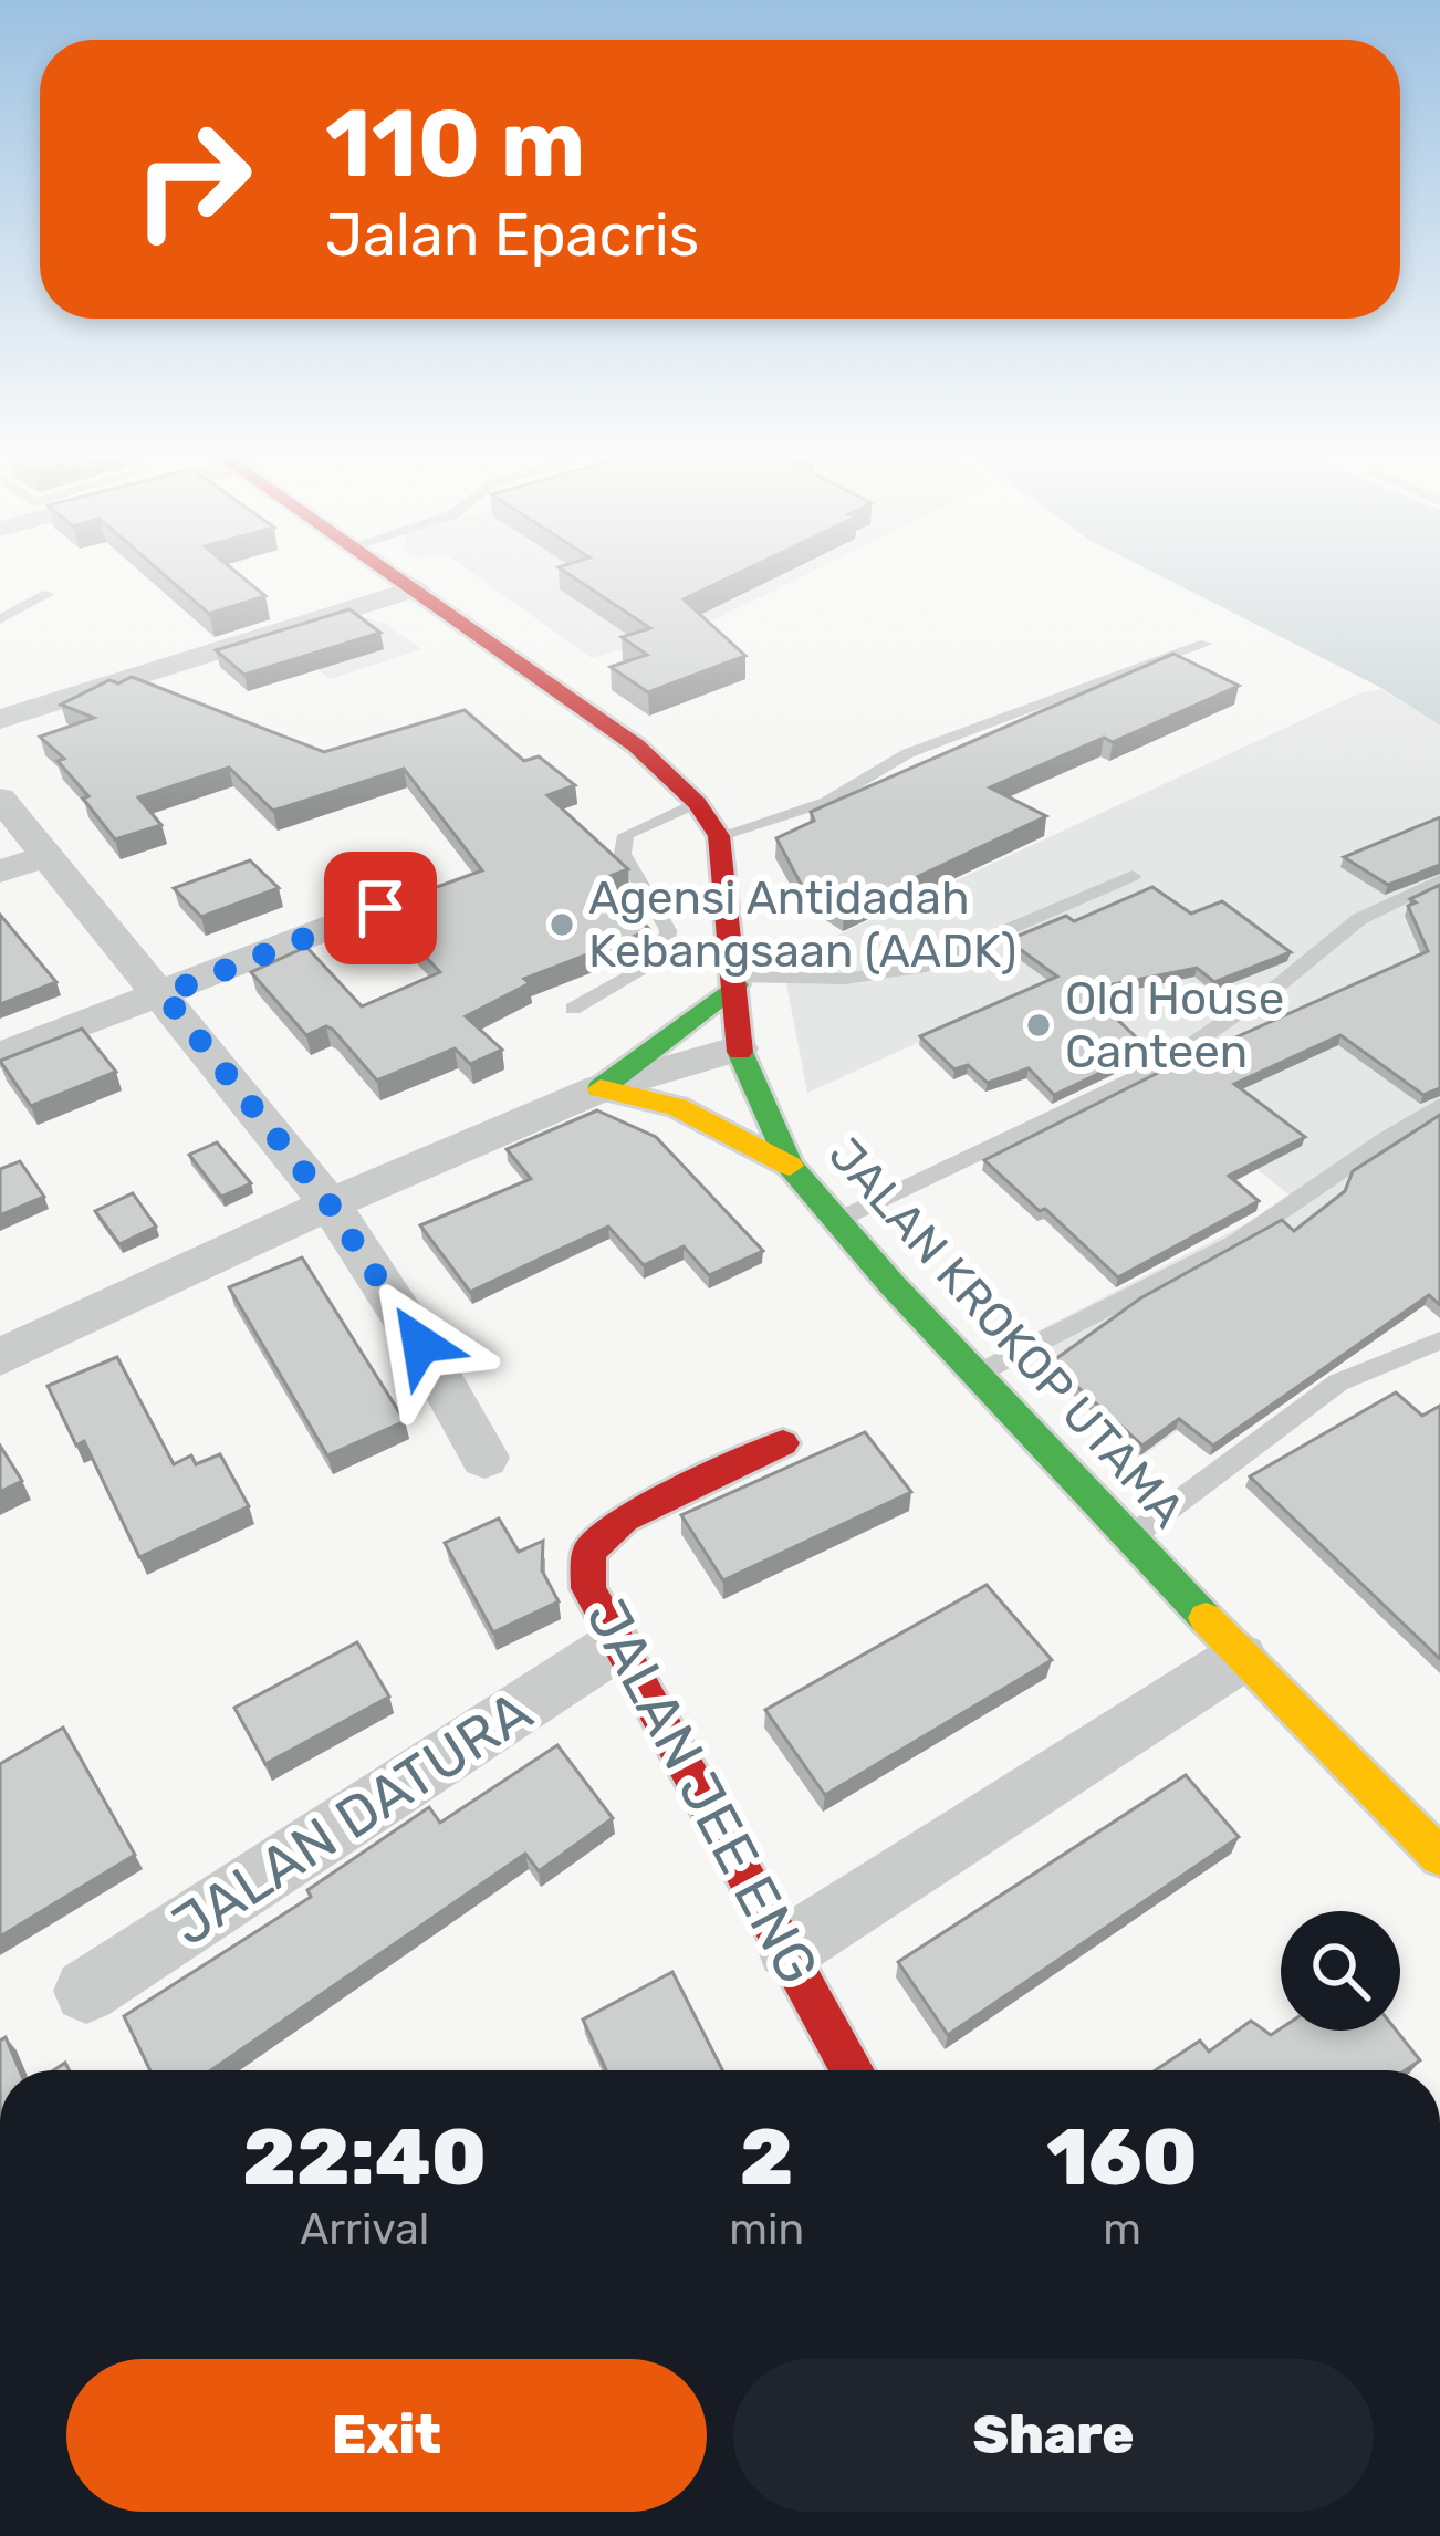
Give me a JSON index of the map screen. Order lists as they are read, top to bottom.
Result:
{
  "streets": {
    "street": ["JALAN KROKOP UTAMA", "JALAN JEE ENG", "JALAN DATURA"]
  },
  "crossings": [
    ["JALAN JEE ENG", "JALAN DATURA"]
  ],
  "places": ["Agensi Antidadah Kebangsaan (AADK)", "Old House Canteen"],
  "page": {
    "turn": ["110 m", "Jalan Epacris"],
    "eta": [
      "22:40",
      "Arrival",
      "2",
      "min",
      "160",
      "m"
    ],
    "buttons": ["Exit", "Share"]
  }
}
